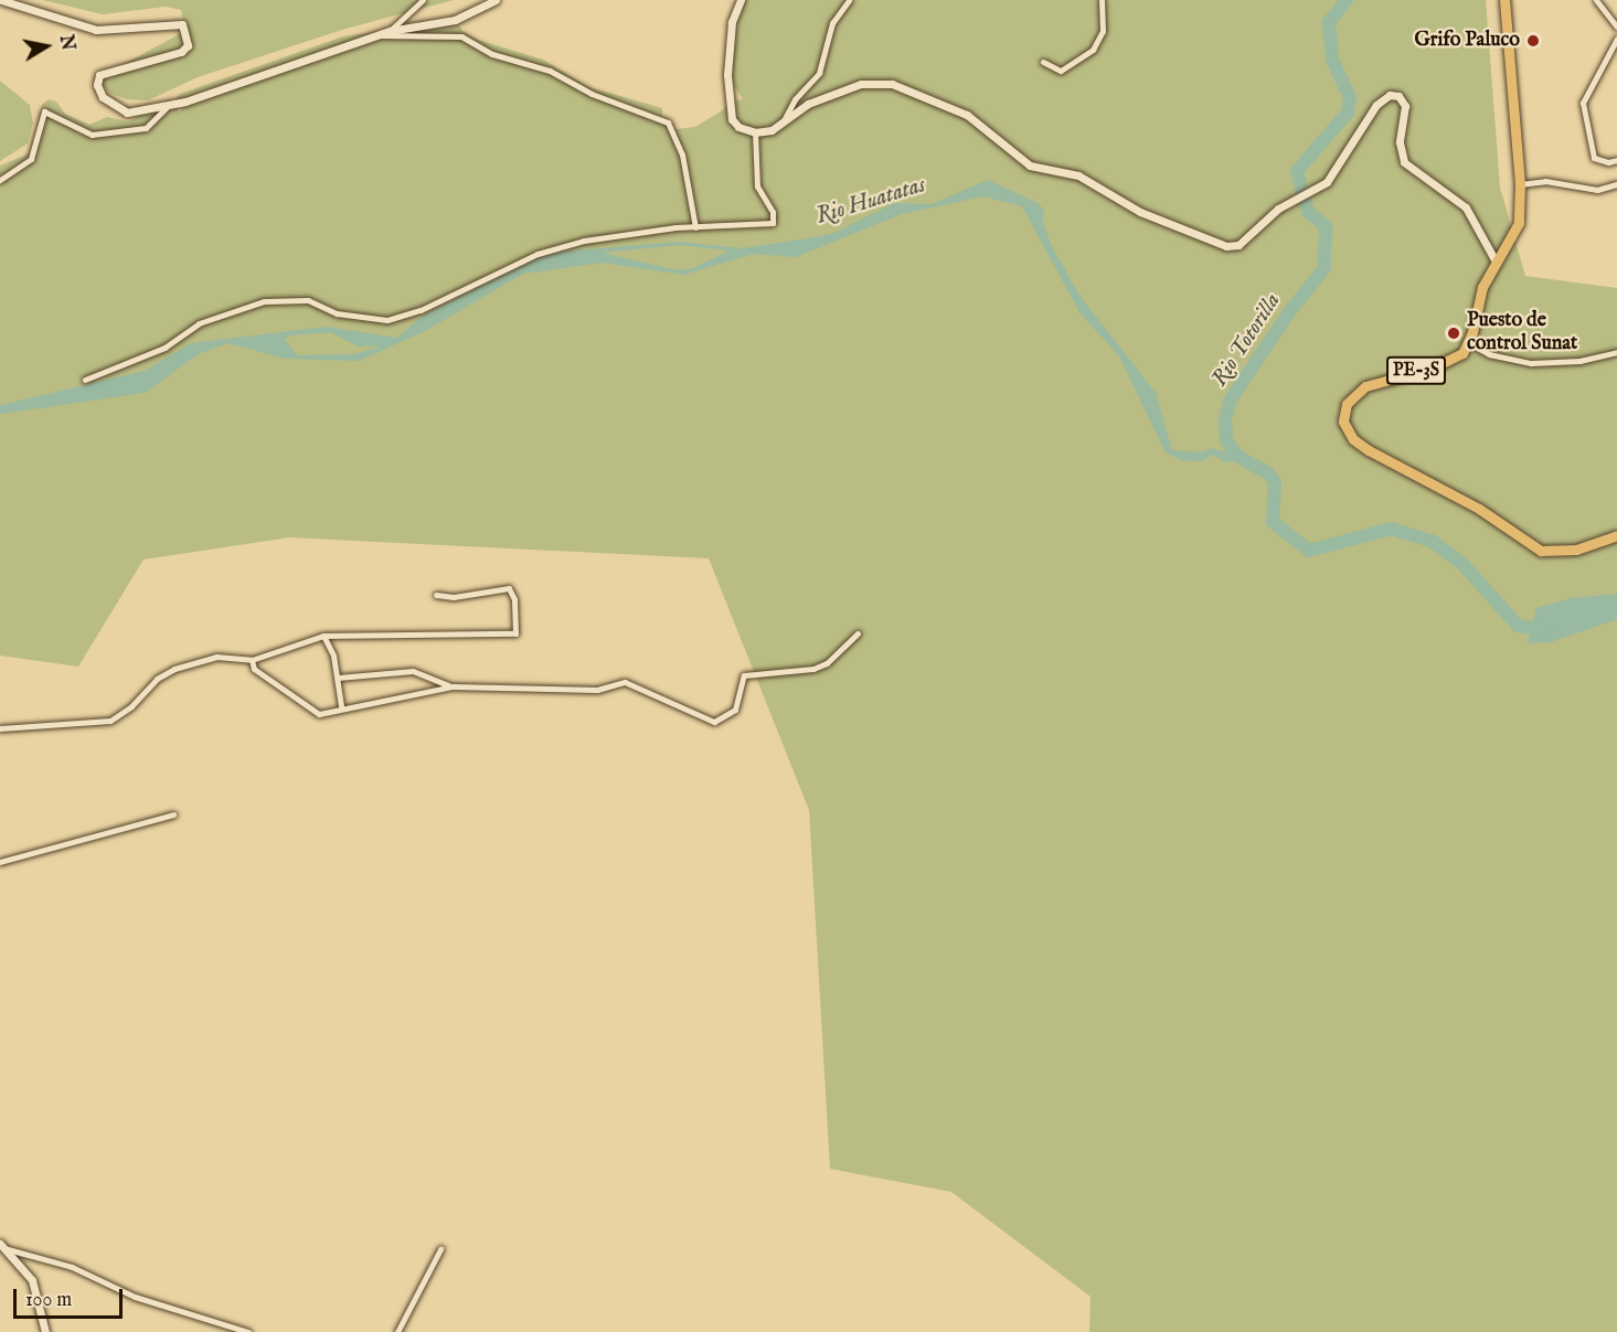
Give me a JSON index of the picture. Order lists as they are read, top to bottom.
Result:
{
  "streets": {
    "highway": ["PE-3S"]
  },
  "water": ["Rio Huatatas", "Rio Totorilla"],
  "places": ["Grifo Paluco", "Puesto de control Sunat"],
  "scale_bar": "100 m",
  "north": "right"
}
